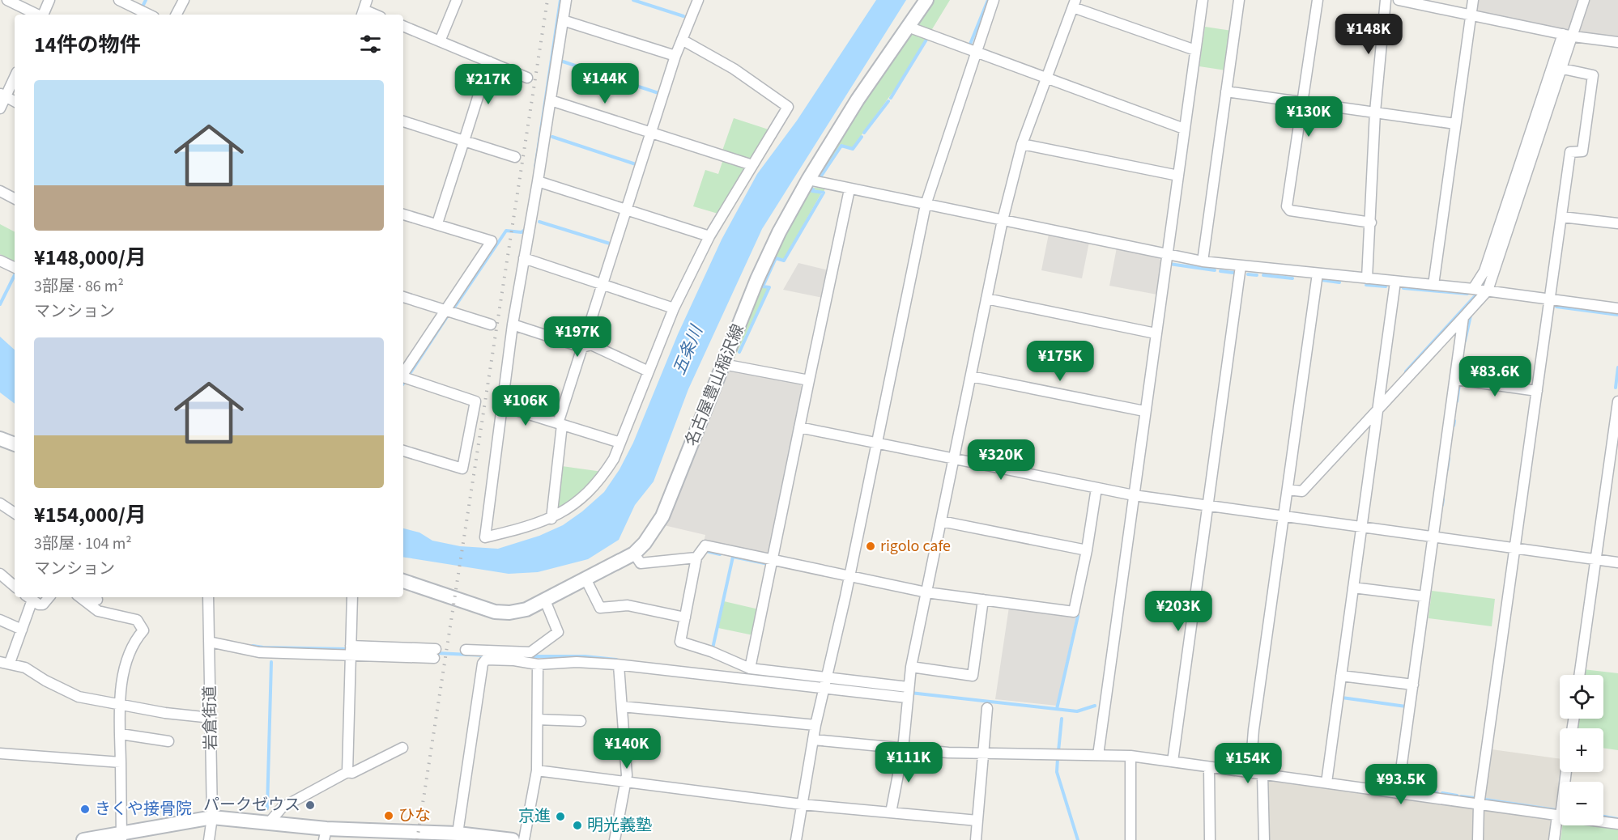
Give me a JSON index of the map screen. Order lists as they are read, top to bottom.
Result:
{
  "streets": {
    "main road": ["名古屋豊山稲沢線"],
    "street": ["岩倉街道"]
  },
  "water": ["五条川"],
  "places": [
    "rigolo cafe",
    "パークゼウス",
    "きくや接骨院",
    "ひな",
    "京進",
    "明光義塾"
  ],
  "page": {
    "price": [
      "¥148K",
      "¥144K",
      "¥217K",
      "¥130K",
      "¥197K",
      "¥175K",
      "¥83.6K",
      "¥106K",
      "¥320K",
      "¥203K",
      "¥140K",
      "¥111K",
      "¥154K",
      "¥93.5K"
    ],
    "heading": "14件の物件",
    "list": [
      {
        "name": "¥148,000/月",
        "note": "3部屋 · 86 m² · マンション"
      },
      {
        "name": "¥154,000/月",
        "note": "3部屋 · 104 m² · マンション"
      }
    ],
    "map_buttons": ["+", "−"]
  }
}
